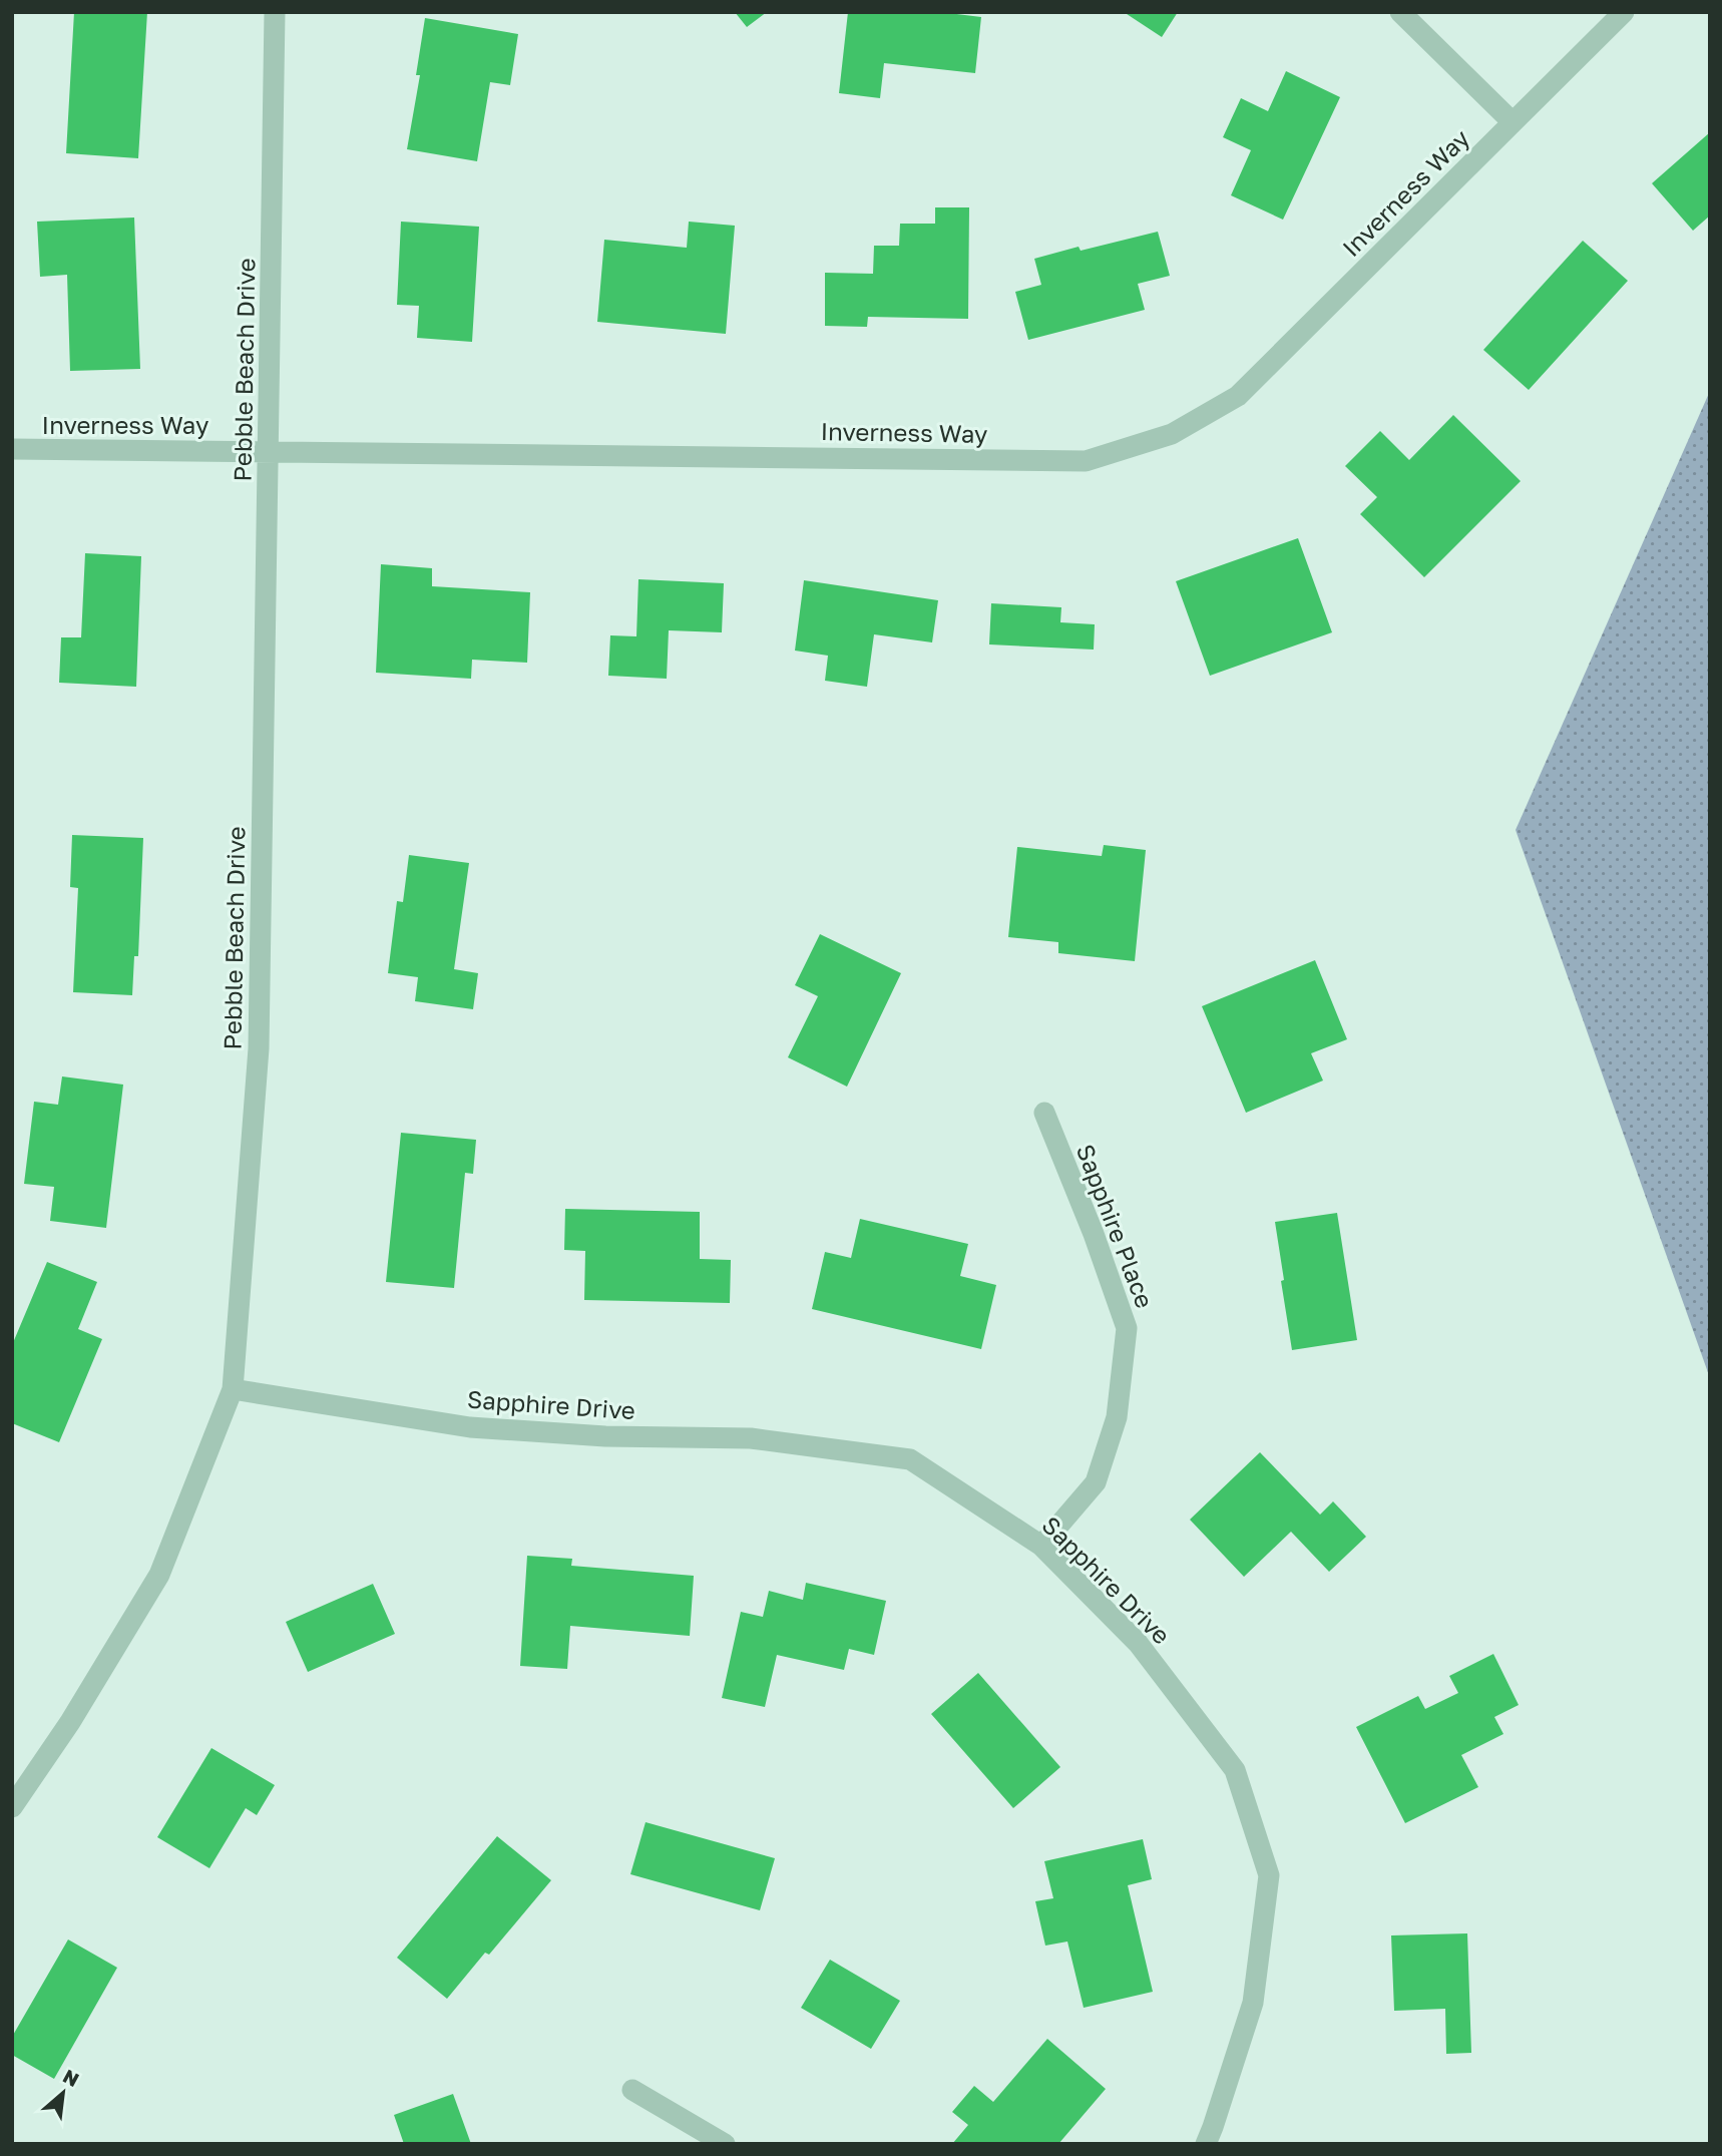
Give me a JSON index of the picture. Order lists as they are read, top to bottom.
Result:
{
  "streets": {
    "street": [
      "Inverness Way",
      "Pebble Beach Drive",
      "Sapphire Place",
      "Sapphire Drive"
    ]
  },
  "crossings": [
    ["Inverness Way", "Pebble Beach Drive"],
    ["Pebble Beach Drive", "Sapphire Drive"],
    ["Sapphire Place", "Sapphire Drive"]
  ],
  "north": "top right"
}
